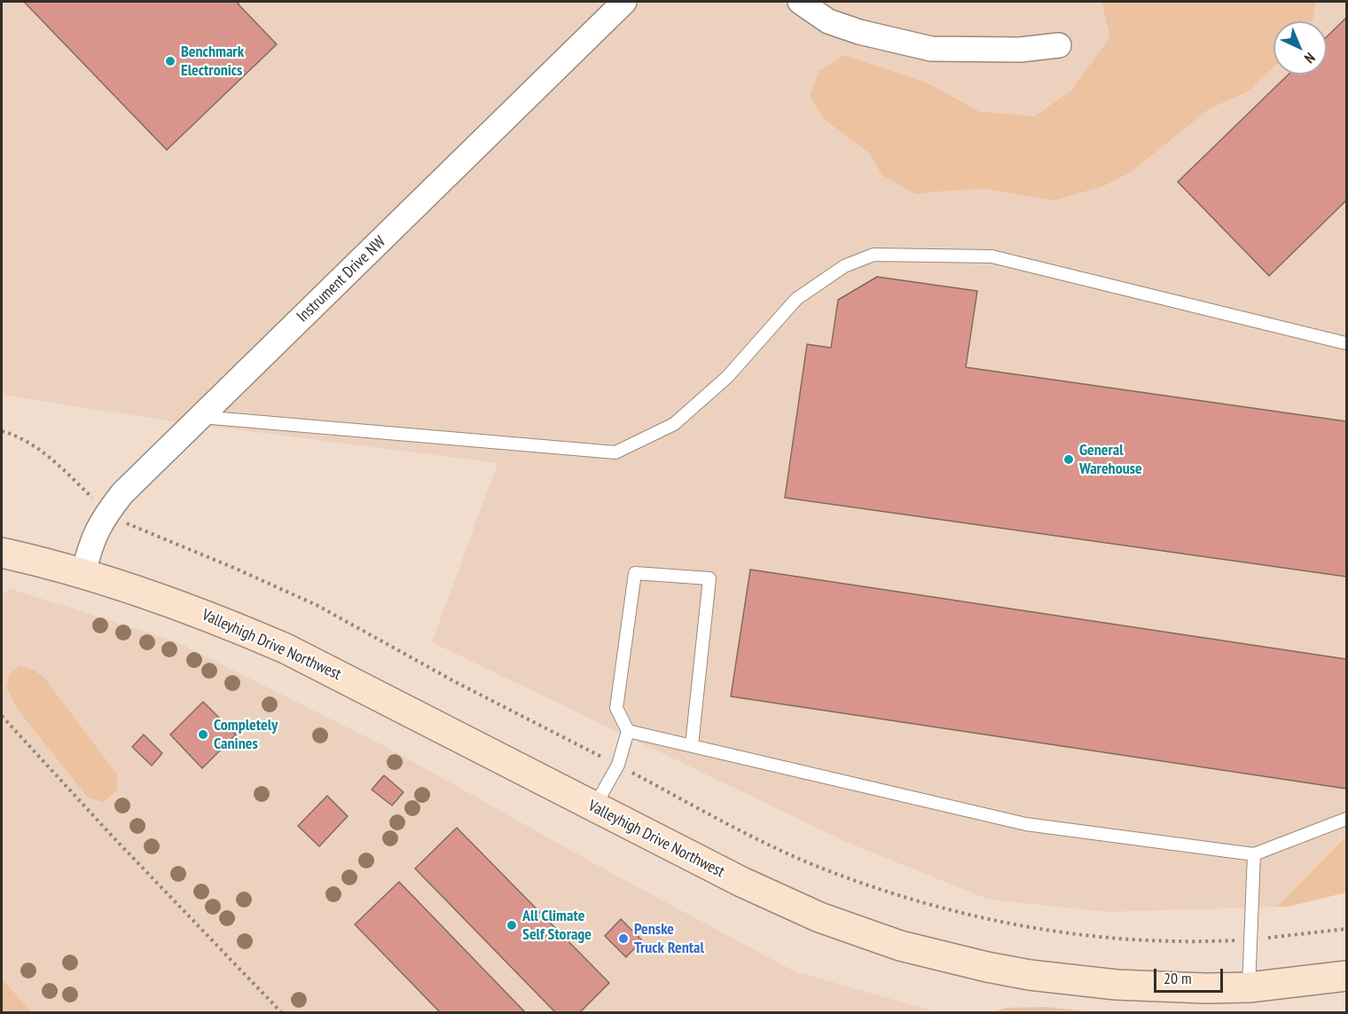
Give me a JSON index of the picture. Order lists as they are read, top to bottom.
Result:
{
  "streets": {
    "main road": ["Valleyhigh Drive Northwest"],
    "street": ["Instrument Drive NW"]
  },
  "crossings": [
    ["Instrument Drive NW", "Valleyhigh Drive Northwest"]
  ],
  "places": [
    "Benchmark Electronics",
    "General Warehouse",
    "Completely Canines",
    "All Climate Self Storage",
    "Penske Truck Rental"
  ],
  "scale_bar": "20 m",
  "north": "bottom right"
}
